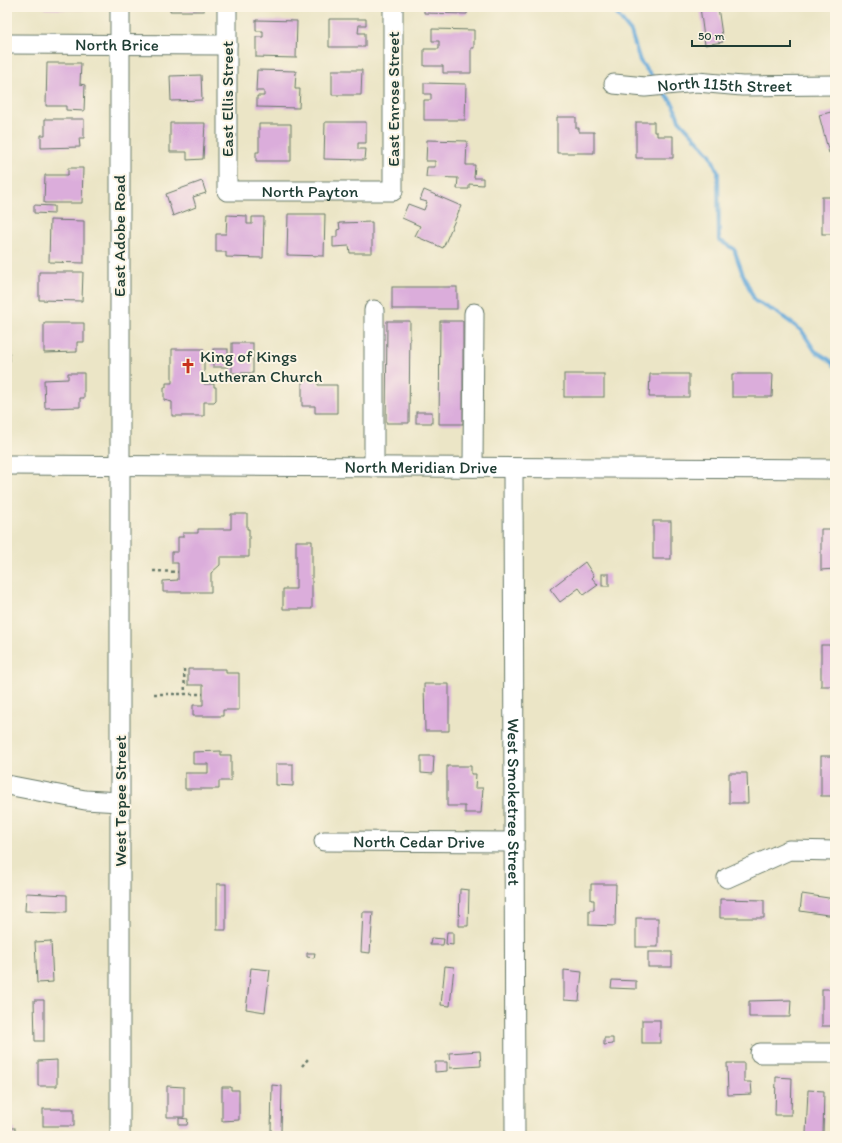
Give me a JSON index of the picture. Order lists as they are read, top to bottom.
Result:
{
  "streets": {
    "street": [
      "North Brice",
      "North 115th Street",
      "East Ellis Street",
      "East Enrose Street",
      "North Payton",
      "East Adobe Road",
      "North Meridian Drive",
      "West Tepee Street",
      "West Smoketree Street",
      "North Cedar Drive"
    ]
  },
  "crossings": [
    ["North Brice", "East Ellis Street"],
    ["North Brice", "East Adobe Road"],
    ["East Ellis Street", "North Payton"],
    ["East Enrose Street", "North Payton"],
    ["East Adobe Road", "North Meridian Drive"],
    ["East Adobe Road", "West Tepee Street"],
    ["North Meridian Drive", "West Tepee Street"],
    ["North Meridian Drive", "West Smoketree Street"],
    ["West Smoketree Street", "North Cedar Drive"]
  ],
  "places": {
    "church": ["King of Kings Lutheran Church"]
  },
  "scale_bar": "50 m"
}
